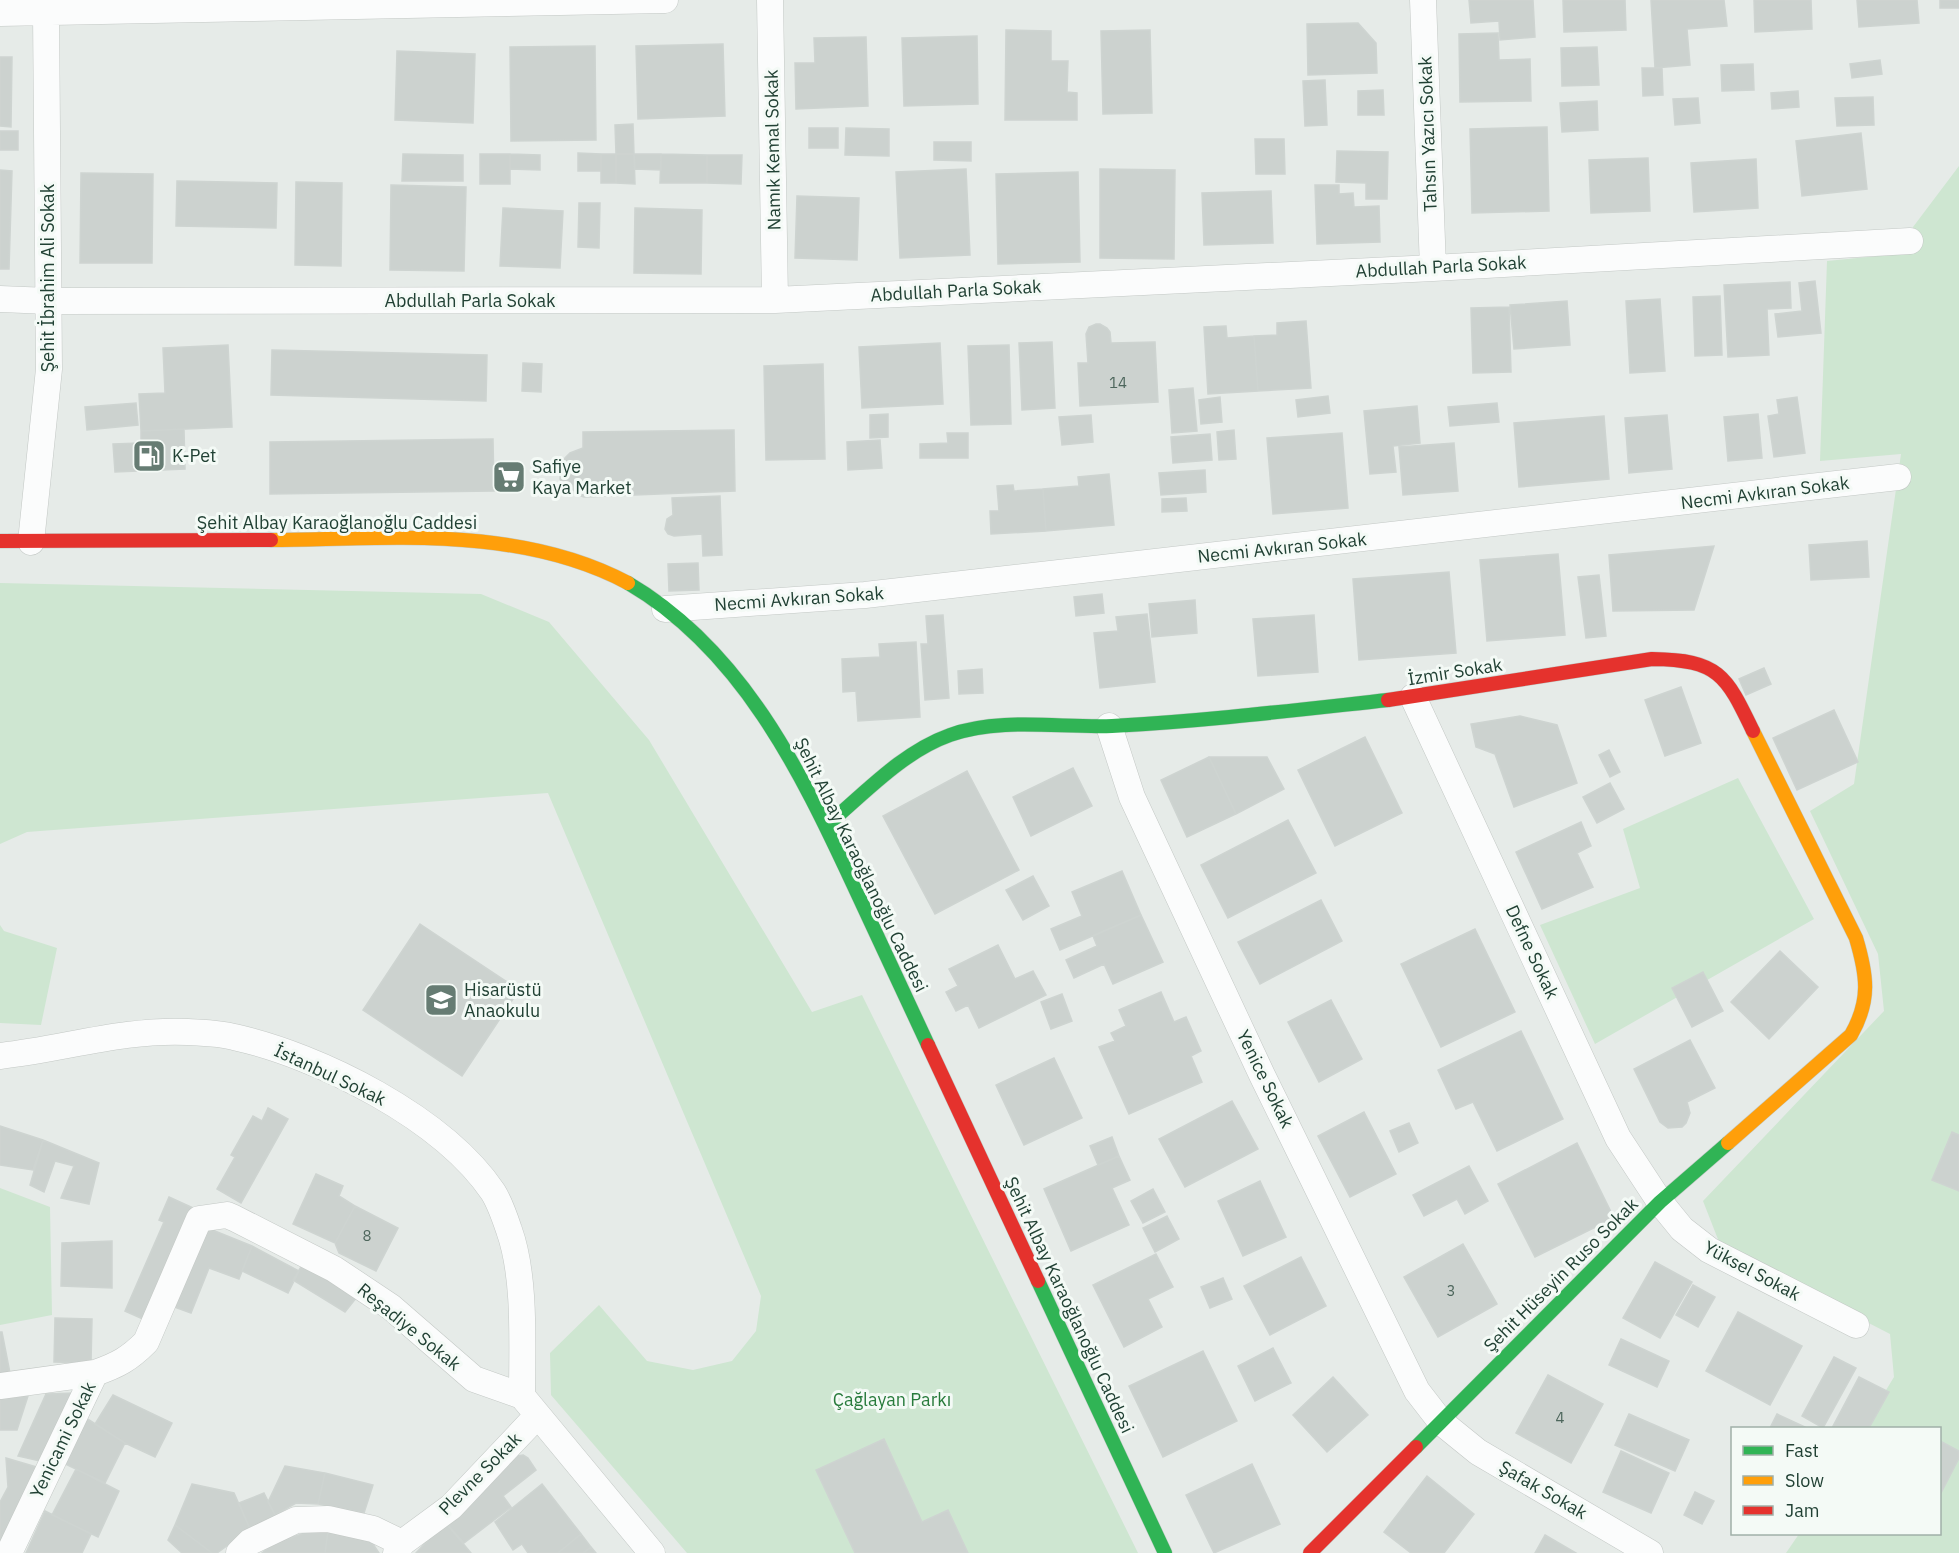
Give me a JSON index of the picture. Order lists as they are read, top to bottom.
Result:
{
  "streets": {
    "street": [
      "Tahsın Yazıcı Sokak",
      "Namık Kemal Sokak",
      "Abdullah Parla Sokak",
      "Şehit İbrahim Ali Sokak",
      "Necmi Avkıran Sokak",
      "Şehit Albay Karaoğlanoğlu Caddesi",
      "İzmir Sokak",
      "Defne Sokak",
      "İstanbul Sokak",
      "Yenice Sokak",
      "Yüksel Sokak",
      "Şehit Hüseyin Ruso Sokak",
      "Reşadiye Sokak",
      "Yenicami Sokak",
      "Plevne Sokak",
      "Şafak Sokak"
    ]
  },
  "crossings": [
    ["Tahsın Yazıcı Sokak", "Abdullah Parla Sokak"],
    ["Namık Kemal Sokak", "Abdullah Parla Sokak"],
    ["Abdullah Parla Sokak", "Şehit İbrahim Ali Sokak"],
    ["Şehit İbrahim Ali Sokak", "Şehit Albay Karaoğlanoğlu Caddesi"],
    ["Necmi Avkıran Sokak", "Şehit Albay Karaoğlanoğlu Caddesi"],
    ["Şehit Albay Karaoğlanoğlu Caddesi", "İzmir Sokak"],
    ["İzmir Sokak", "Defne Sokak"],
    ["İzmir Sokak", "Yenice Sokak"],
    ["İzmir Sokak", "Şehit Hüseyin Ruso Sokak"],
    ["Defne Sokak", "Yüksel Sokak"],
    ["Defne Sokak", "Şehit Hüseyin Ruso Sokak"],
    ["İstanbul Sokak", "Reşadiye Sokak"],
    ["İstanbul Sokak", "Plevne Sokak"],
    ["Yenice Sokak", "Şehit Hüseyin Ruso Sokak"],
    ["Yenice Sokak", "Şafak Sokak"],
    ["Yüksel Sokak", "Şehit Hüseyin Ruso Sokak"],
    ["Şehit Hüseyin Ruso Sokak", "Şafak Sokak"],
    ["Reşadiye Sokak", "Yenicami Sokak"],
    ["Reşadiye Sokak", "Plevne Sokak"]
  ],
  "parks": ["Çağlayan Parkı"],
  "places": {
    "fuel station": ["K-Pet"],
    "supermarket": ["Safiye Kaya Market"],
    "school or university": ["Hisarüstü Anaokulu"]
  },
  "house_numbers": [
    "14",
    "8",
    "3",
    "4"
  ],
  "legend": ["Fast", "Slow", "Jam"]
}
